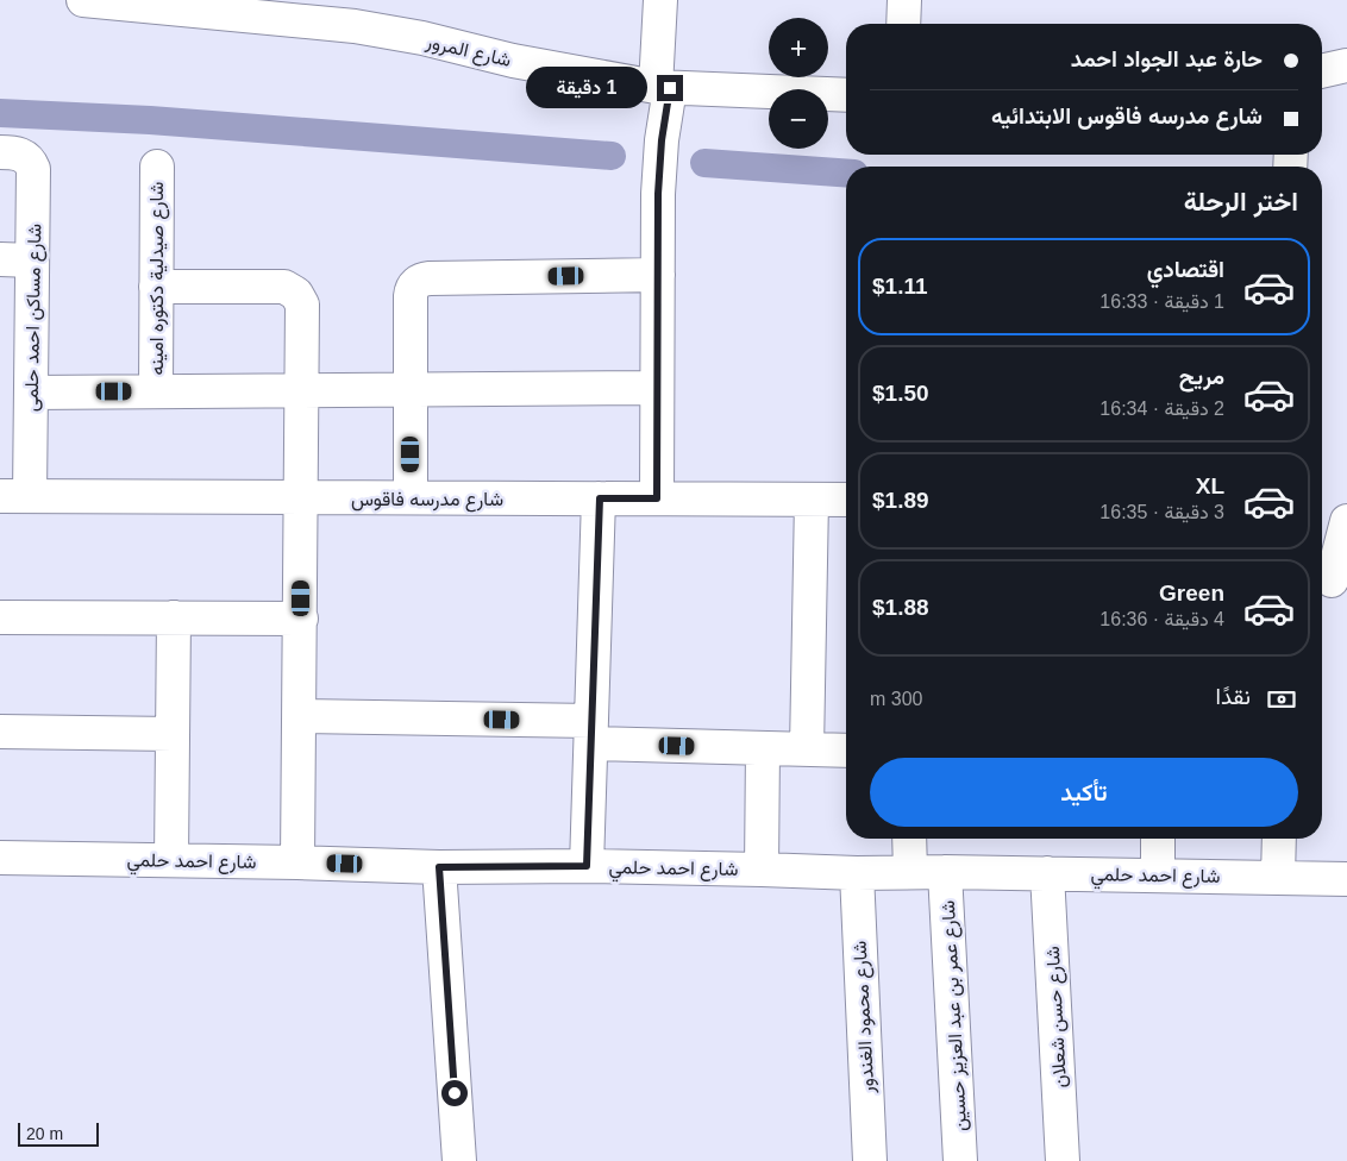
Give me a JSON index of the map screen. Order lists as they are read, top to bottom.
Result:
{
  "streets": {
    "street": [
      "شارع المرور",
      "شارع صيدلية دكتوره امينه",
      "شارع مساكن احمد حلمى",
      "شارع مدرسه فاقوس",
      "شارع احمد حلمي",
      "شارع عمر بن عبد العزيز حسين",
      "شارع محمود الغندور",
      "شارع حسن شعلان"
    ]
  },
  "crossings": [
    ["شارع مساكن احمد حلمى", "شارع مدرسه فاقوس"],
    ["شارع احمد حلمي", "شارع عمر بن عبد العزيز حسين"],
    ["شارع احمد حلمي", "شارع محمود الغندور"],
    ["شارع احمد حلمي", "شارع حسن شعلان"]
  ],
  "scale_bar": "20 m",
  "page": {
    "map_buttons": ["+", "−"],
    "banner": ["حارة عبد الجواد احمد", "شارع مدرسه فاقوس الابتدائيه"],
    "bubble": "1 دقيقة",
    "heading": "اختر الرحلة",
    "list": [
      {
        "name": "اقتصادي",
        "note": "1 دقيقة · 16:33",
        "value": "$1.11"
      },
      {
        "name": "مريح",
        "note": "2 دقيقة · 16:34",
        "value": "$1.50"
      },
      {
        "name": "XL",
        "note": "3 دقيقة · 16:35",
        "value": "$1.89"
      },
      {
        "name": "Green",
        "note": "4 دقيقة · 16:36",
        "value": "$1.88"
      }
    ],
    "pay": ["نقدًا", "300 m"],
    "buttons": "تأكيد",
    "scale": "20 m"
  }
}
